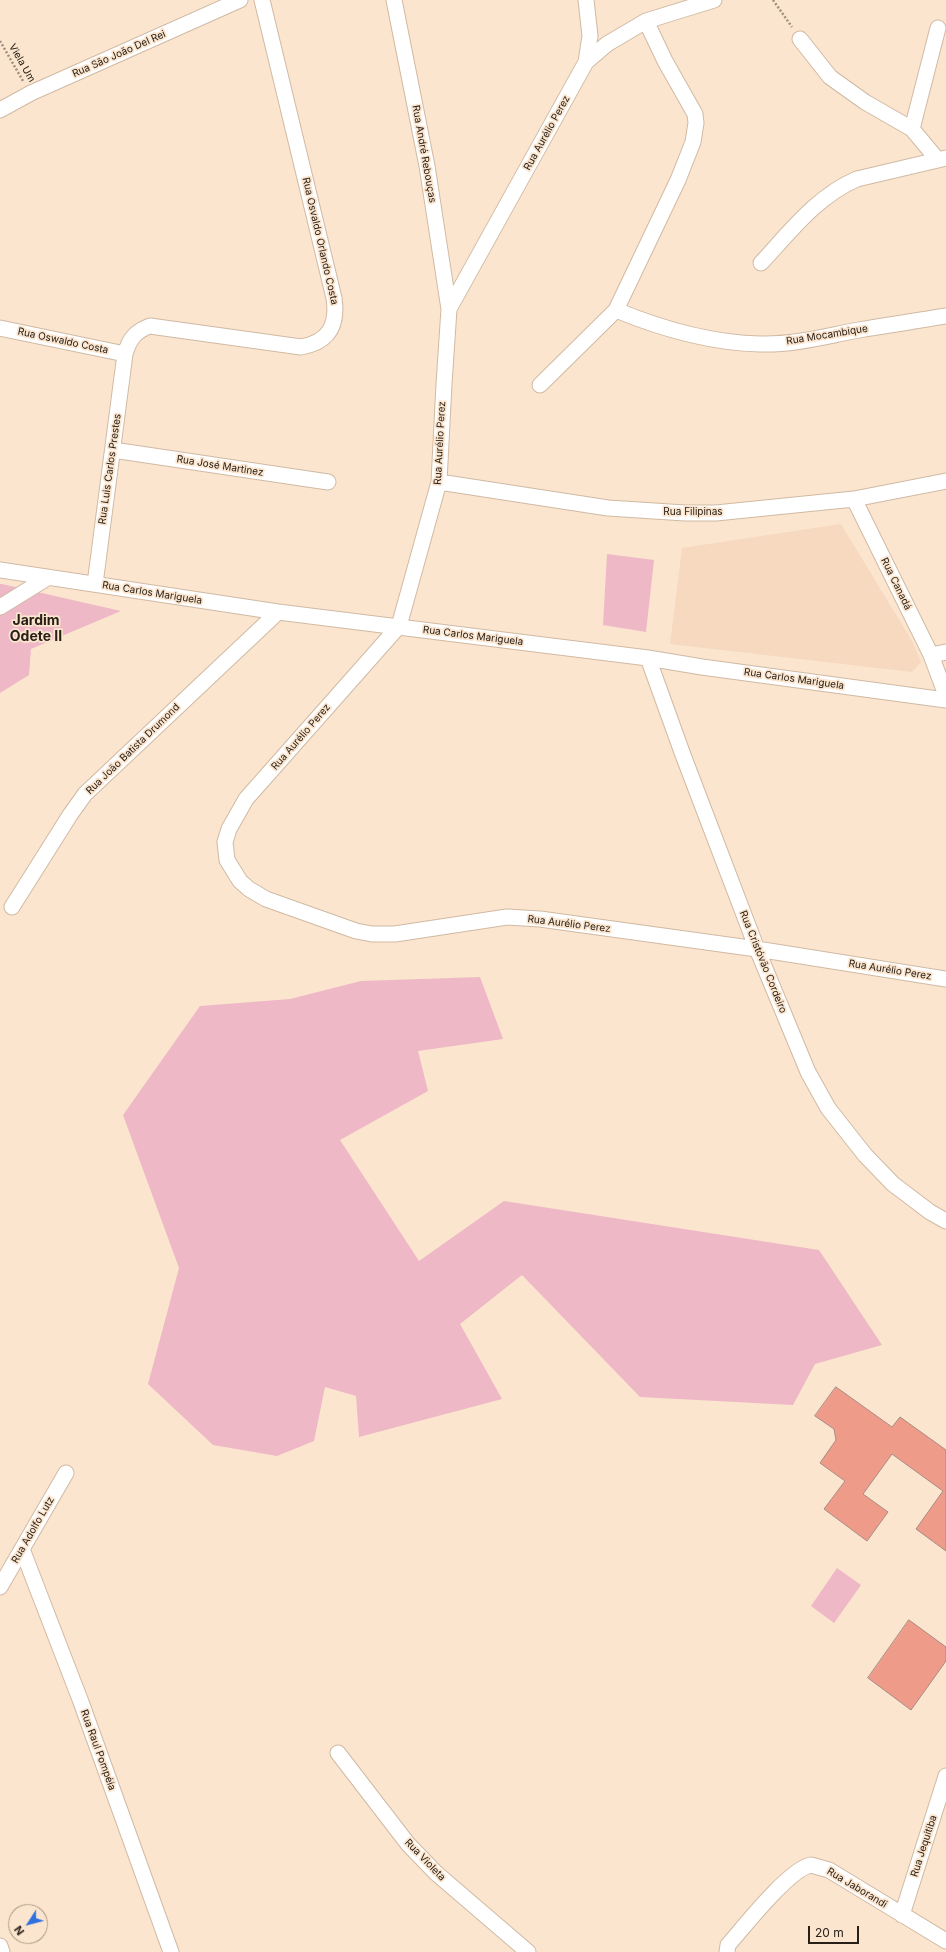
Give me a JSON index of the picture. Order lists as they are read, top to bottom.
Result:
{
  "streets": {
    "street": [
      "Rua São João Del Rei",
      "Rua Aurélio Perez",
      "Rua André Rebouças",
      "Rua Osvaldo Orlando Costa",
      "Rua Mocambique",
      "Rua Oswaldo Costa",
      "Rua José Martinez",
      "Rua Luis Carlos Prestes",
      "Rua Filipinas",
      "Rua Canadá",
      "Rua Carlos Mariguela",
      "Rua João Batista Drumond",
      "Rua Cristóvão Cordeiro",
      "Rua Adolfo Lutz",
      "Rua Raul Pompéia",
      "Rua Jequitiba",
      "Rua Violeta",
      "Rua Jaborandi"
    ],
    "path": ["Viela Um"]
  },
  "crossings": [
    ["Rua São João Del Rei", "Viela Um"],
    ["Rua Aurélio Perez", "Rua André Rebouças"],
    ["Rua Aurélio Perez", "Rua Filipinas"],
    ["Rua Aurélio Perez", "Rua Carlos Mariguela"],
    ["Rua Aurélio Perez", "Rua Cristóvão Cordeiro"],
    ["Rua Osvaldo Orlando Costa", "Rua Oswaldo Costa"],
    ["Rua Osvaldo Orlando Costa", "Rua Luis Carlos Prestes"],
    ["Rua Oswaldo Costa", "Rua Luis Carlos Prestes"],
    ["Rua José Martinez", "Rua Luis Carlos Prestes"],
    ["Rua Luis Carlos Prestes", "Rua Carlos Mariguela"],
    ["Rua Filipinas", "Rua Canadá"],
    ["Rua Carlos Mariguela", "Rua João Batista Drumond"],
    ["Rua Carlos Mariguela", "Rua Cristóvão Cordeiro"],
    ["Rua Adolfo Lutz", "Rua Raul Pompéia"],
    ["Rua Jequitiba", "Rua Jaborandi"]
  ],
  "districts": ["Jardim Odete II"],
  "scale_bar": "20 m",
  "north": "bottom left"
}
